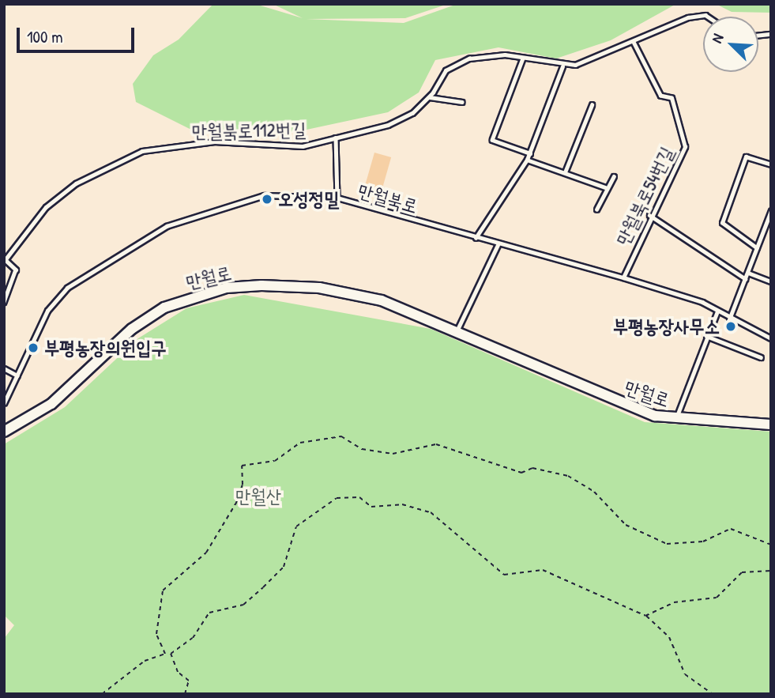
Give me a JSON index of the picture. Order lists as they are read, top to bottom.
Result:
{
  "streets": {
    "street": ["만월로"],
    "lane": ["만월북로112번길", "만월북로54번길", "만월북로"]
  },
  "crossings": [
    ["만월북로112번길", "만월북로54번길"],
    ["만월북로54번길", "만월북로"],
    ["만월북로", "만월로"]
  ],
  "parks": ["만월산"],
  "places": ["오성정밀", "부평농장사무소", "부평농장의원입구"],
  "scale_bar": "100 m",
  "north": "top left"
}
